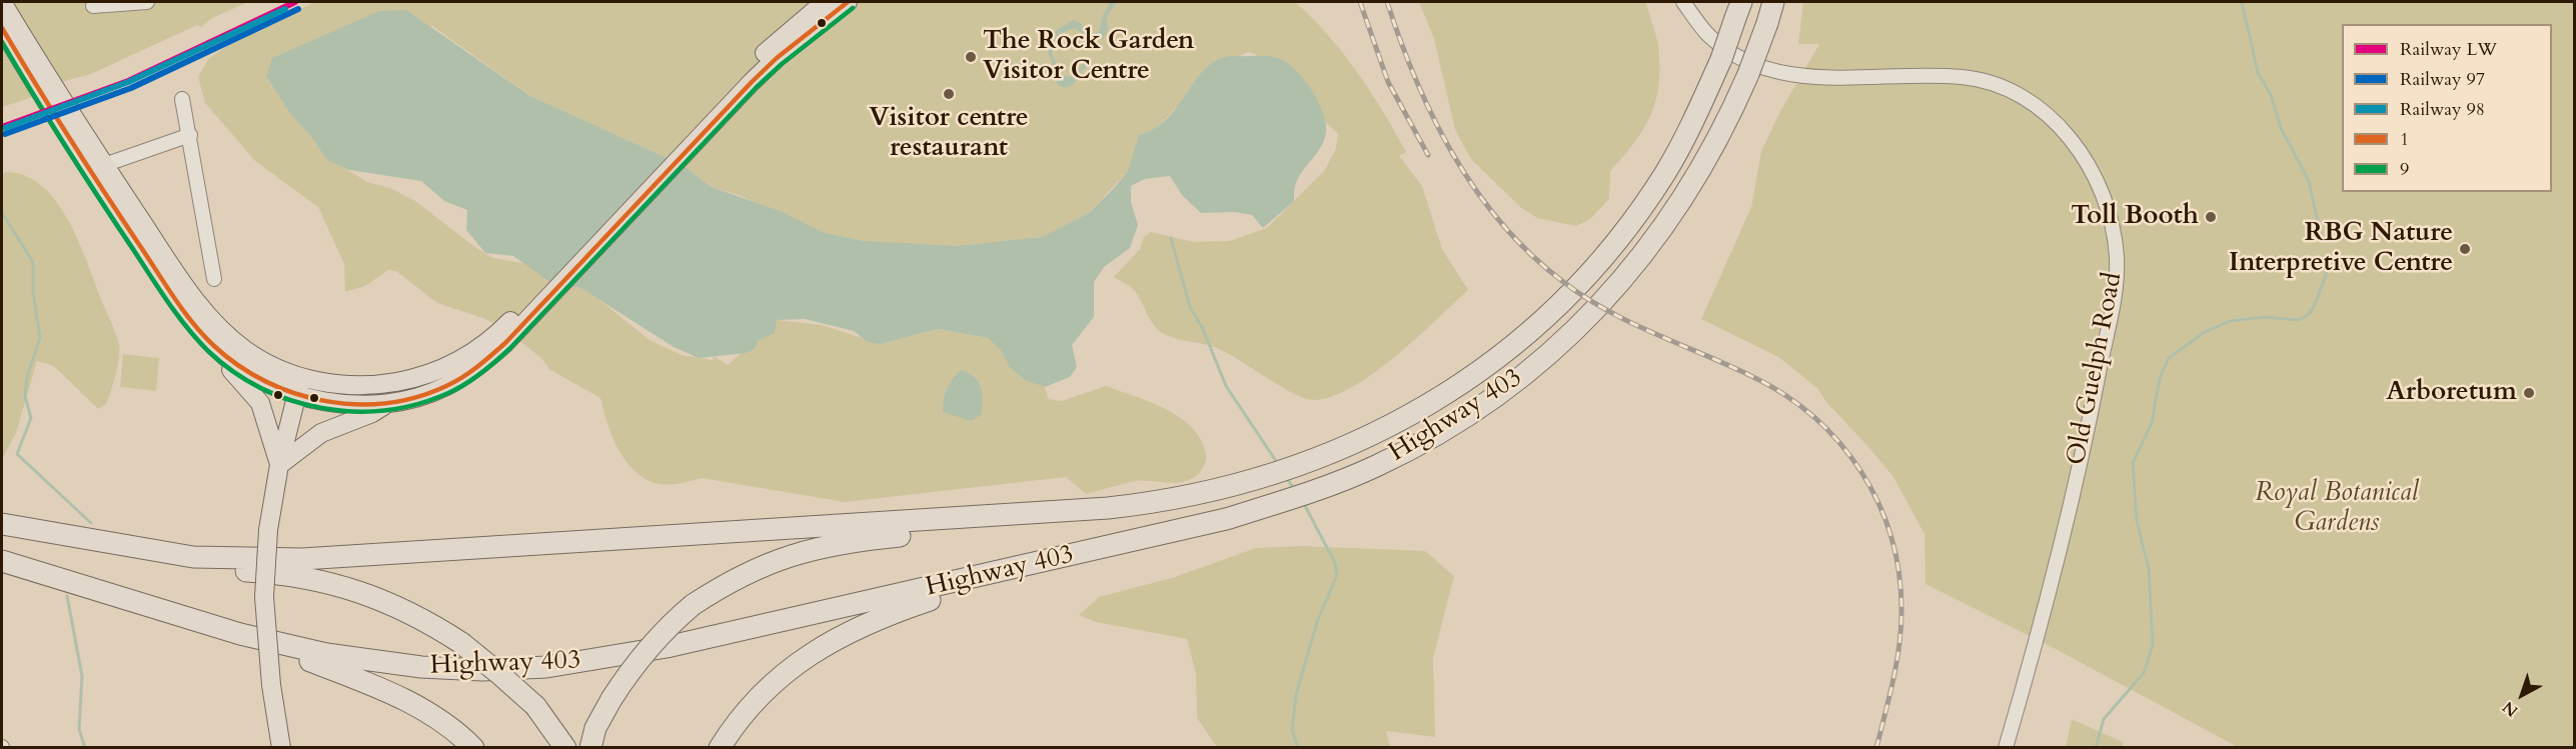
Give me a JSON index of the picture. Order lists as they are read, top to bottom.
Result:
{
  "streets": {
    "highway": ["Highway 403"],
    "street": ["Old Guelph Road"]
  },
  "parks": ["Royal Botanical Gardens"],
  "places": [
    "The Rock Garden Visitor Centre",
    "Visitor centre restaurant",
    "Toll Booth",
    "RBG Nature Interpretive Centre",
    "Arboretum"
  ],
  "lines": [
    "rail line LW",
    "transit line 1",
    "transit line 9",
    "rail line 97",
    "rail line 98"
  ],
  "legend": [
    "Railway LW",
    "Railway 97",
    "Railway 98",
    "1",
    "9"
  ],
  "north": "bottom left"
}
